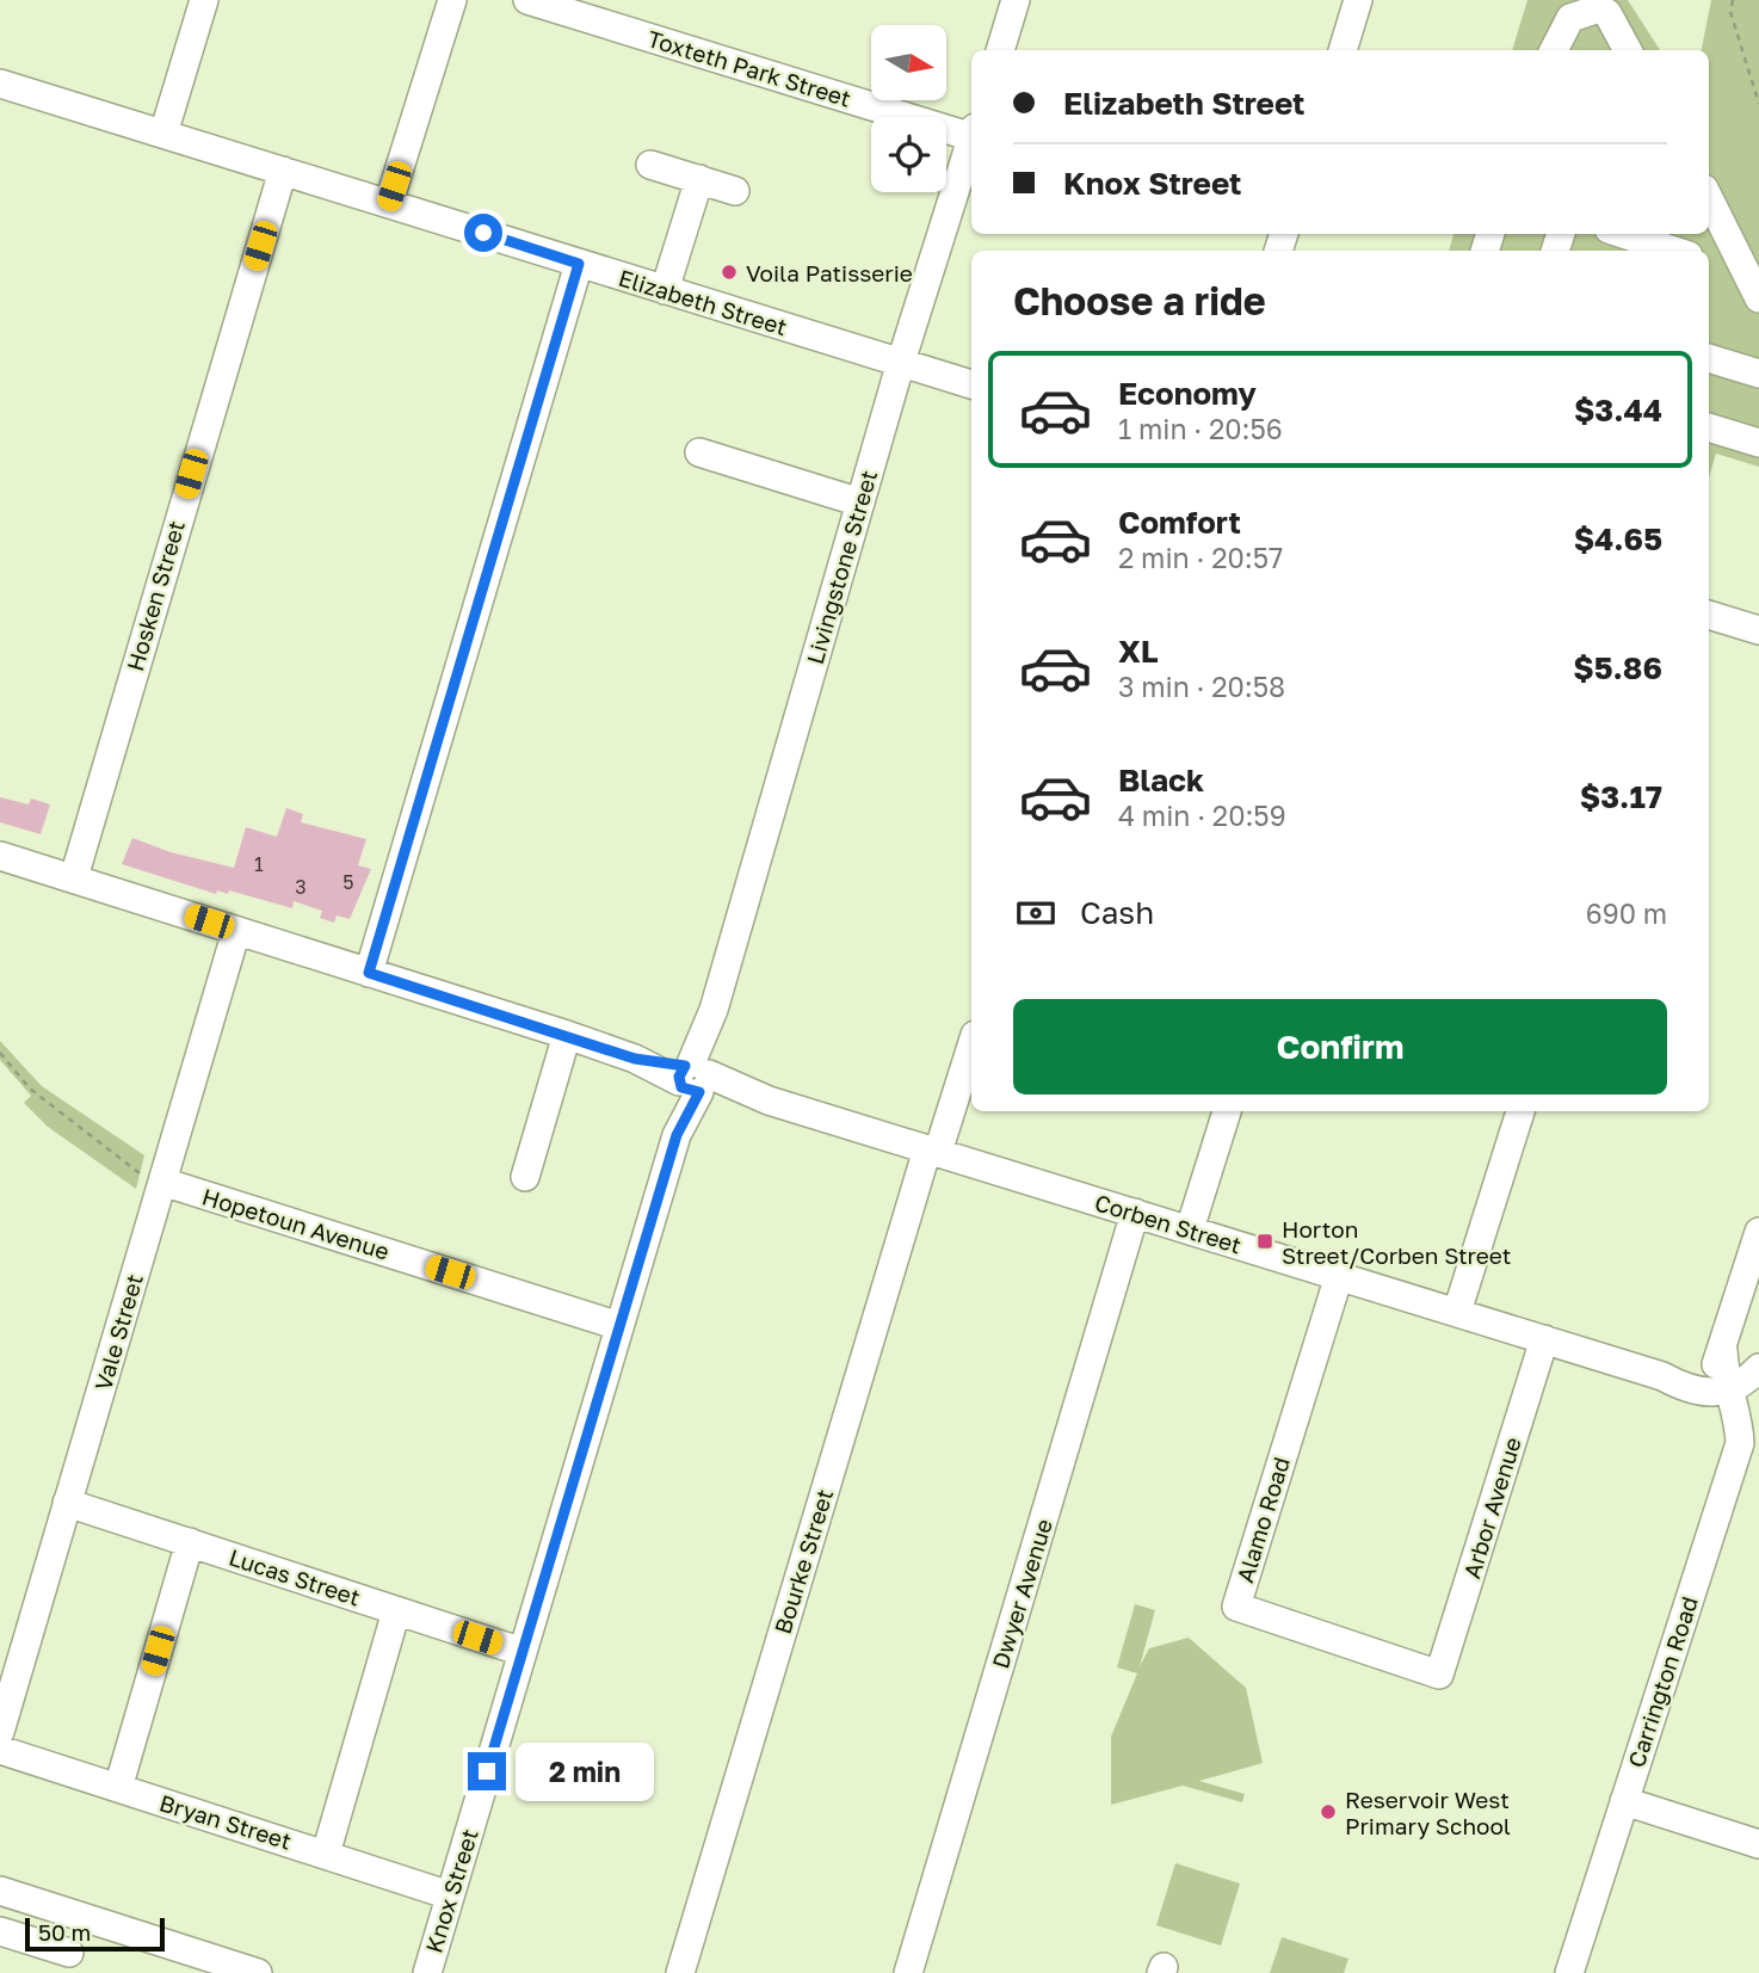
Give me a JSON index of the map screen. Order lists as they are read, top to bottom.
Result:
{
  "streets": {
    "street": [
      "Toxteth Park Street",
      "Elizabeth Street",
      "Livingstone Street",
      "Hosken Street",
      "Hopetoun Avenue",
      "Corben Street",
      "Vale Street",
      "Arbor Avenue",
      "Alamo Road",
      "Bourke Street",
      "Lucas Street",
      "Dwyer Avenue",
      "Carrington Road",
      "Bryan Street",
      "Knox Street"
    ]
  },
  "crossings": [
    ["Elizabeth Street", "Livingstone Street"],
    ["Elizabeth Street", "Hosken Street"],
    ["Livingstone Street", "Corben Street"],
    ["Livingstone Street", "Knox Street"],
    ["Hosken Street", "Corben Street"],
    ["Hopetoun Avenue", "Vale Street"],
    ["Hopetoun Avenue", "Knox Street"],
    ["Corben Street", "Vale Street"],
    ["Corben Street", "Arbor Avenue"],
    ["Corben Street", "Alamo Road"],
    ["Corben Street", "Bourke Street"],
    ["Corben Street", "Dwyer Avenue"],
    ["Corben Street", "Knox Street"],
    ["Vale Street", "Lucas Street"],
    ["Arbor Avenue", "Alamo Road"],
    ["Lucas Street", "Knox Street"],
    ["Bryan Street", "Knox Street"]
  ],
  "places": {
    "other": ["Voila Patisserie", "Reservoir West Primary School"],
    "transit": ["Horton Street/Corben Street"]
  },
  "house_numbers": ["1", "5", "3"],
  "scale_bar": "50 m",
  "north": "right",
  "page": {
    "banner": ["Elizabeth Street", "Knox Street"],
    "heading": "Choose a ride",
    "list": [
      {
        "name": "Economy",
        "note": "1 min · 20:56",
        "value": "$3.44"
      },
      {
        "name": "Comfort",
        "note": "2 min · 20:57",
        "value": "$4.65"
      },
      {
        "name": "XL",
        "note": "3 min · 20:58",
        "value": "$5.86"
      },
      {
        "name": "Black",
        "note": "4 min · 20:59",
        "value": "$3.17"
      }
    ],
    "pay": ["Cash", "690 m"],
    "buttons": "Confirm",
    "bubble": "2 min",
    "scale": "50 m"
  }
}
